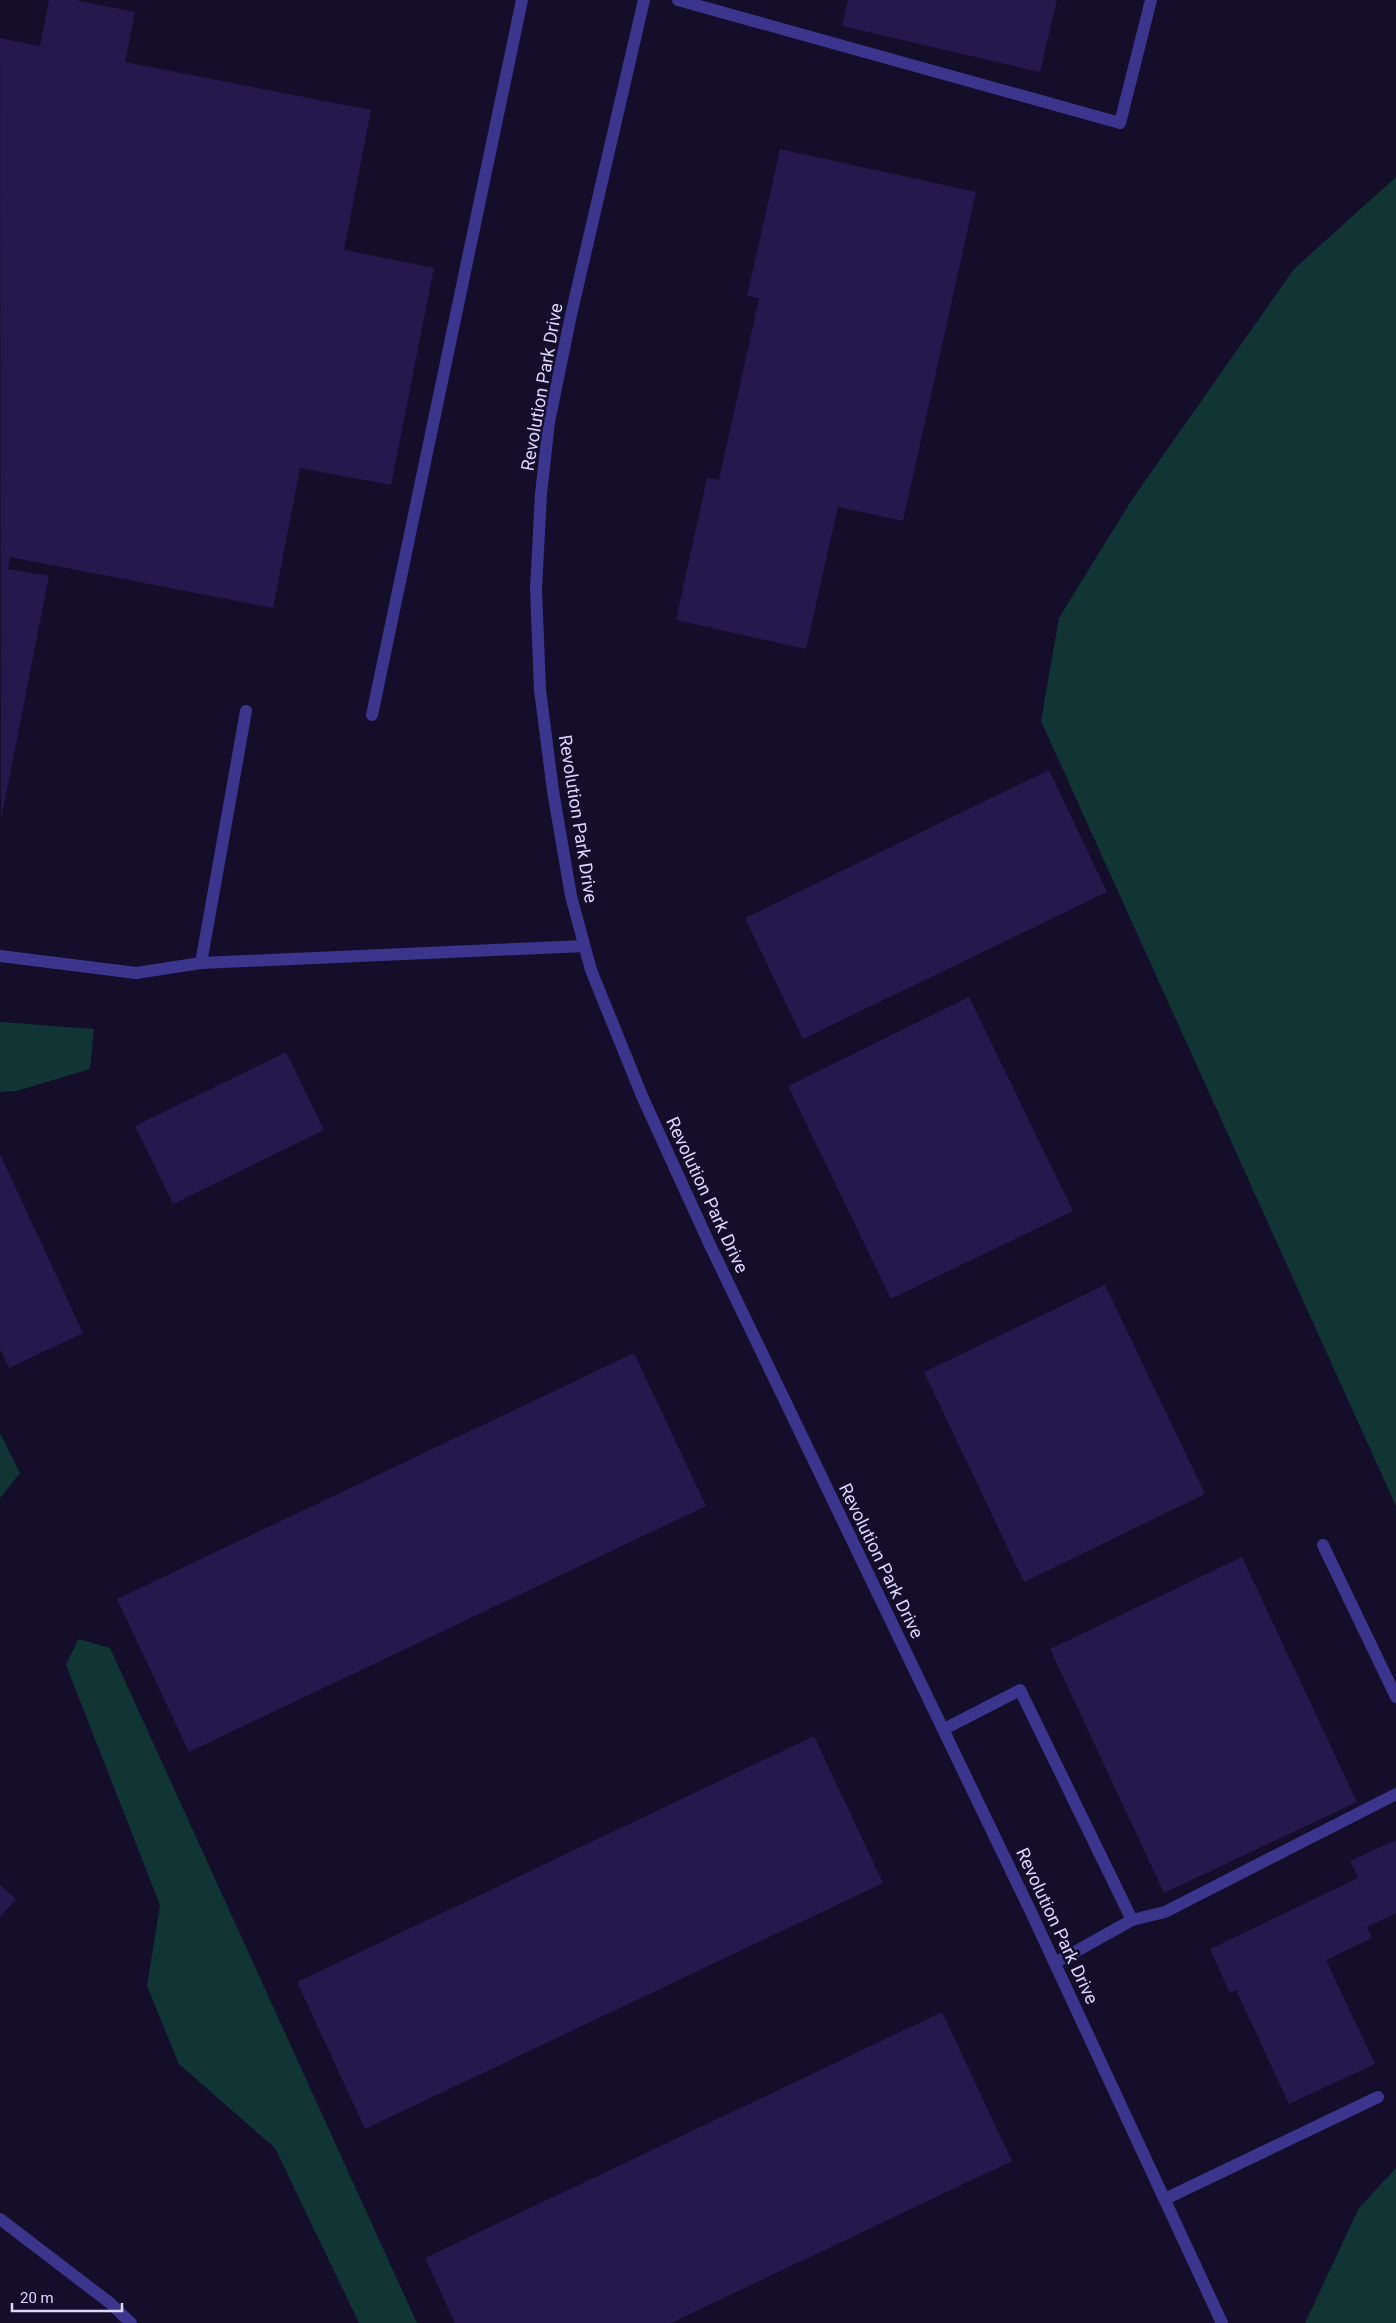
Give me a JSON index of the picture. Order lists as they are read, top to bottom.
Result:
{
  "streets": {
    "street": ["Revolution Park Drive"]
  },
  "scale_bar": "20 m"
}
